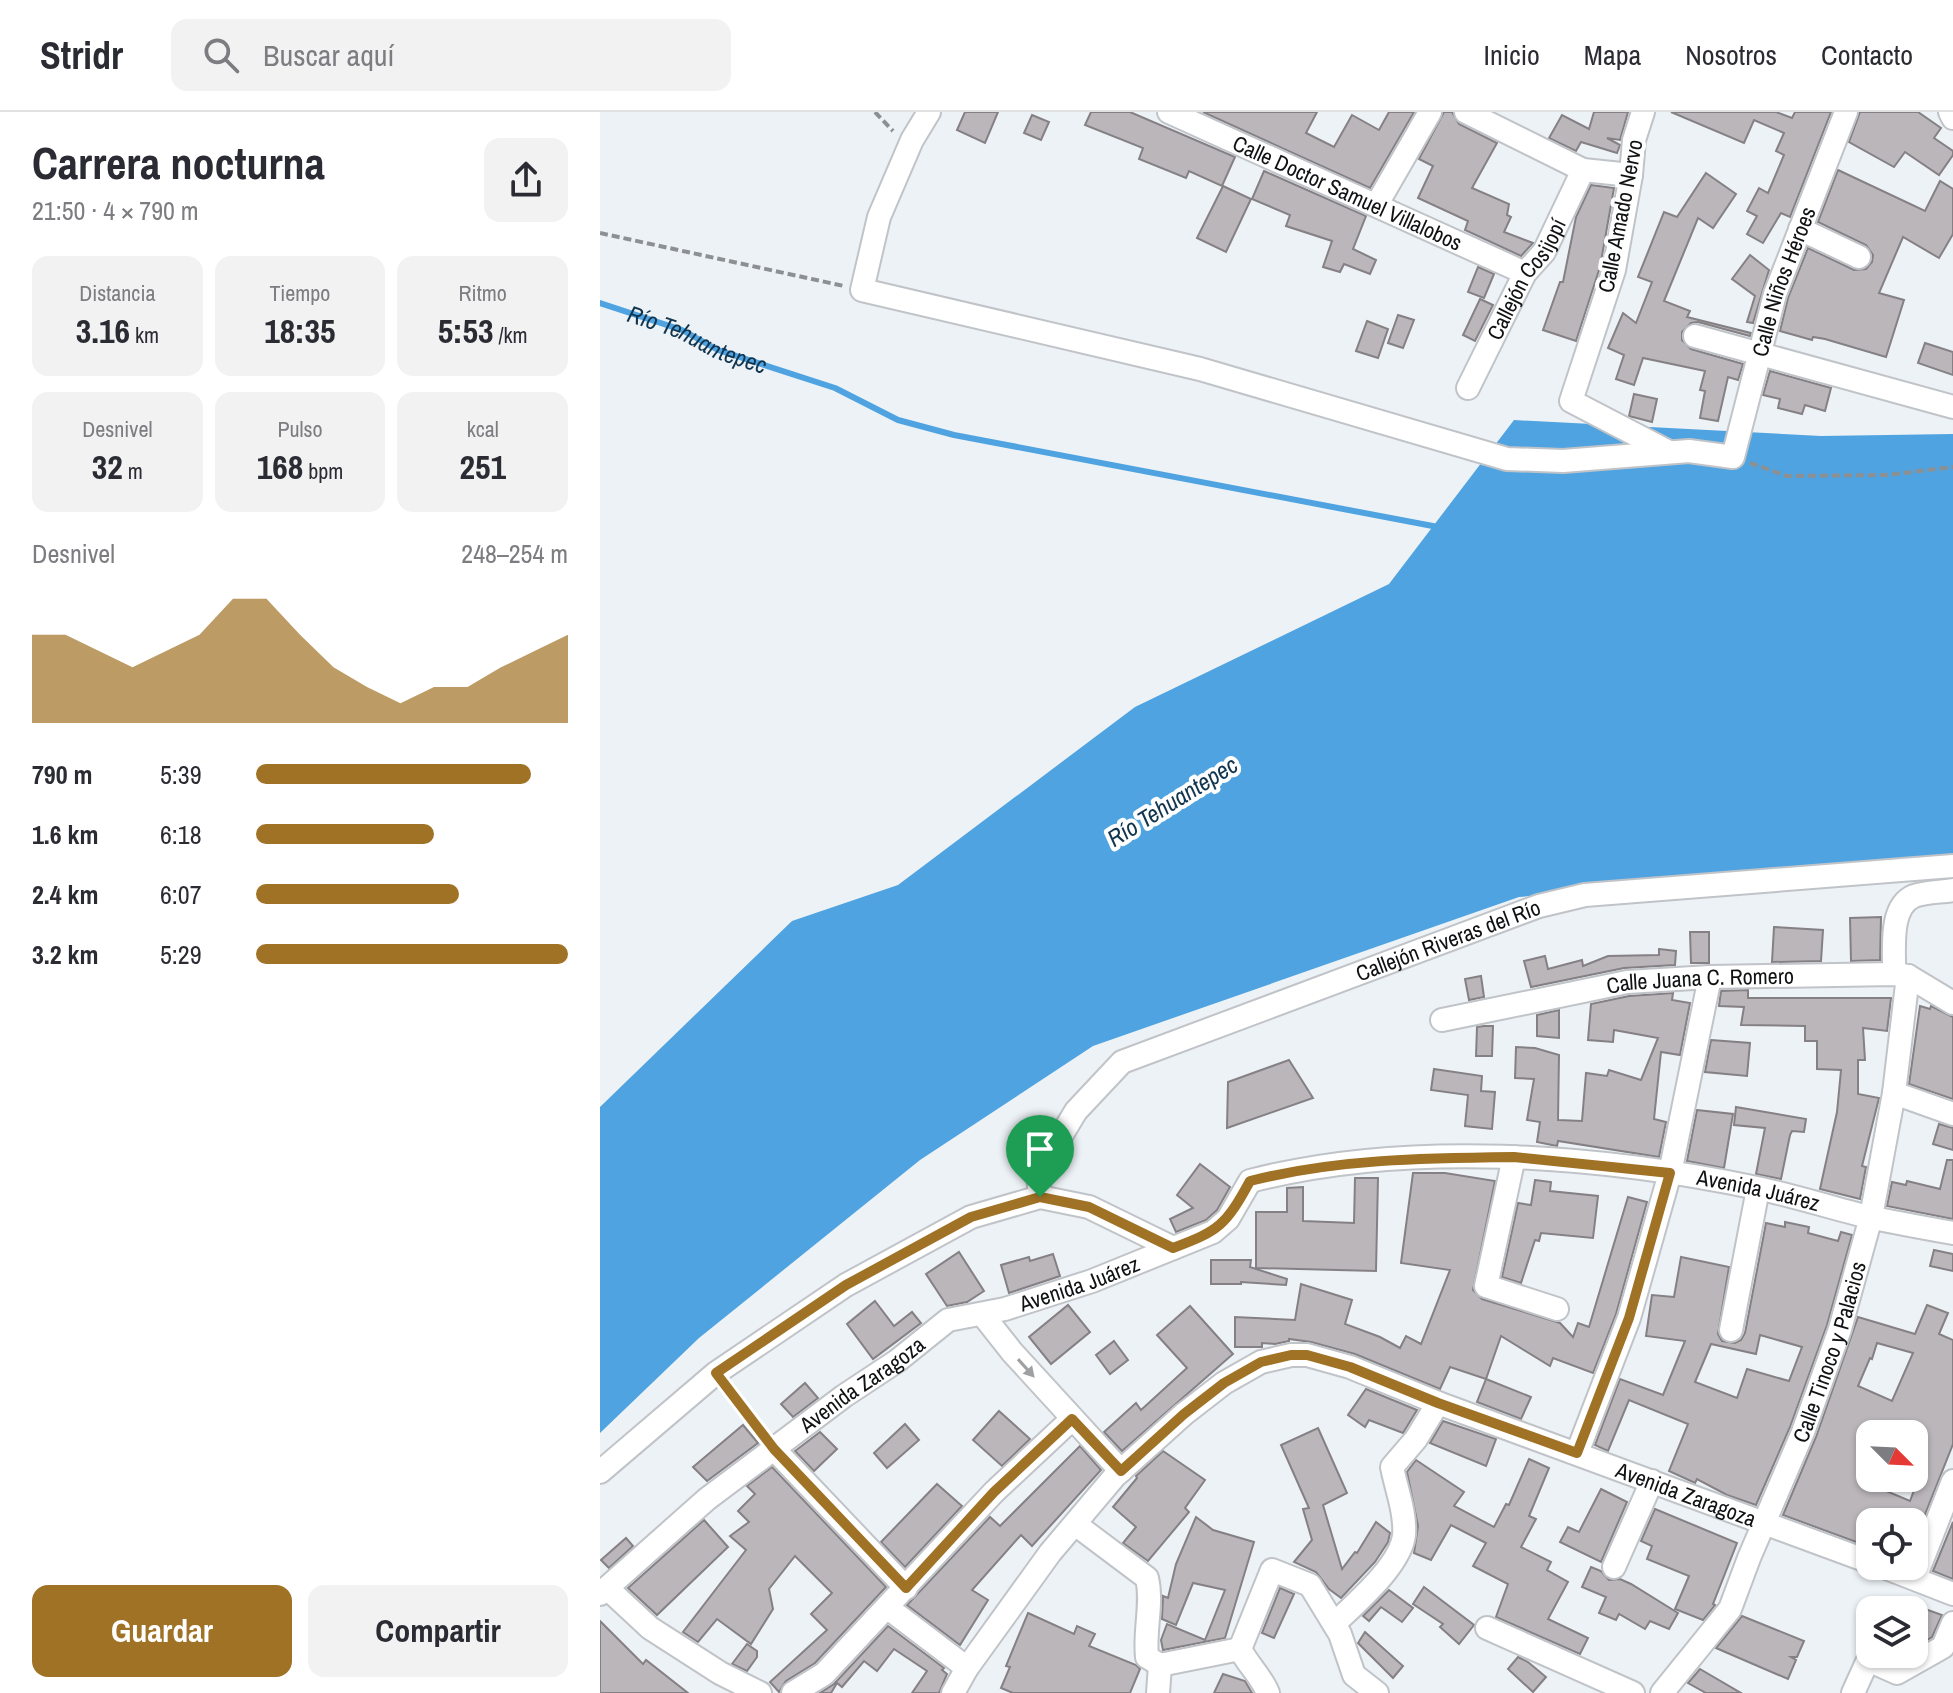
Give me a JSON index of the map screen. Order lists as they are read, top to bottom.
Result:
{
  "streets": {
    "street": [
      "Calle Doctor Samuel Villalobos",
      "Calle Amado Nervo",
      "Callejón Cosijopí",
      "Calle Niños Héroes",
      "Callejón Riveras del Río",
      "Calle Juana C. Romero",
      "Avenida Juárez",
      "Calle Tinoco y Palacios",
      "Avenida Zaragoza"
    ]
  },
  "crossings": [
    ["Calle Doctor Samuel Villalobos", "Callejón Cosijopí"],
    ["Calle Juana C. Romero", "Calle Tinoco y Palacios"],
    ["Avenida Juárez", "Calle Tinoco y Palacios"],
    ["Avenida Juárez", "Avenida Zaragoza"],
    ["Calle Tinoco y Palacios", "Avenida Zaragoza"]
  ],
  "water": ["Río Tehuantepec"],
  "north": "bottom right",
  "page": {
    "header": "Stridr",
    "search": "Buscar aquí",
    "nav": [
      "Inicio",
      "Mapa",
      "Nosotros",
      "Contacto"
    ],
    "heading": ["Carrera nocturna", "21:50 · 4 × 790 m"],
    "stats": [
      ["Distancia", "3.16 km"],
      ["Tiempo", "18:35"],
      ["Ritmo", "5:53 /km"],
      ["Desnivel", "32 m"],
      ["Pulso", "168 bpm"],
      ["kcal", "251"]
    ],
    "chart": ["Desnivel", "248–254 m"],
    "list": [
      {
        "name": "790 m",
        "note": "5:39"
      },
      {
        "name": "1.6 km",
        "note": "6:18"
      },
      {
        "name": "2.4 km",
        "note": "6:07"
      },
      {
        "name": "3.2 km",
        "note": "5:29"
      }
    ],
    "buttons": ["Guardar", "Compartir"]
  }
}
